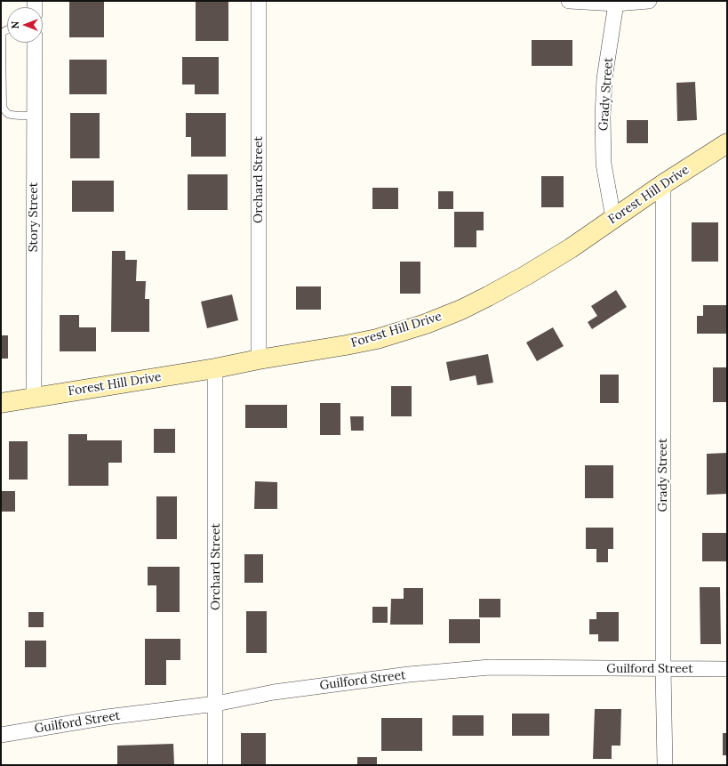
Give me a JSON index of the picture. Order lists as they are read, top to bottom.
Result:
{
  "streets": {
    "street": [
      "Grady Street",
      "Orchard Street",
      "Forest Hill Drive",
      "Story Street",
      "Guilford Street"
    ]
  },
  "crossings": [
    ["Grady Street", "Forest Hill Drive"],
    ["Grady Street", "Guilford Street"],
    ["Orchard Street", "Forest Hill Drive"],
    ["Orchard Street", "Guilford Street"],
    ["Forest Hill Drive", "Story Street"]
  ],
  "north": "left"
}
